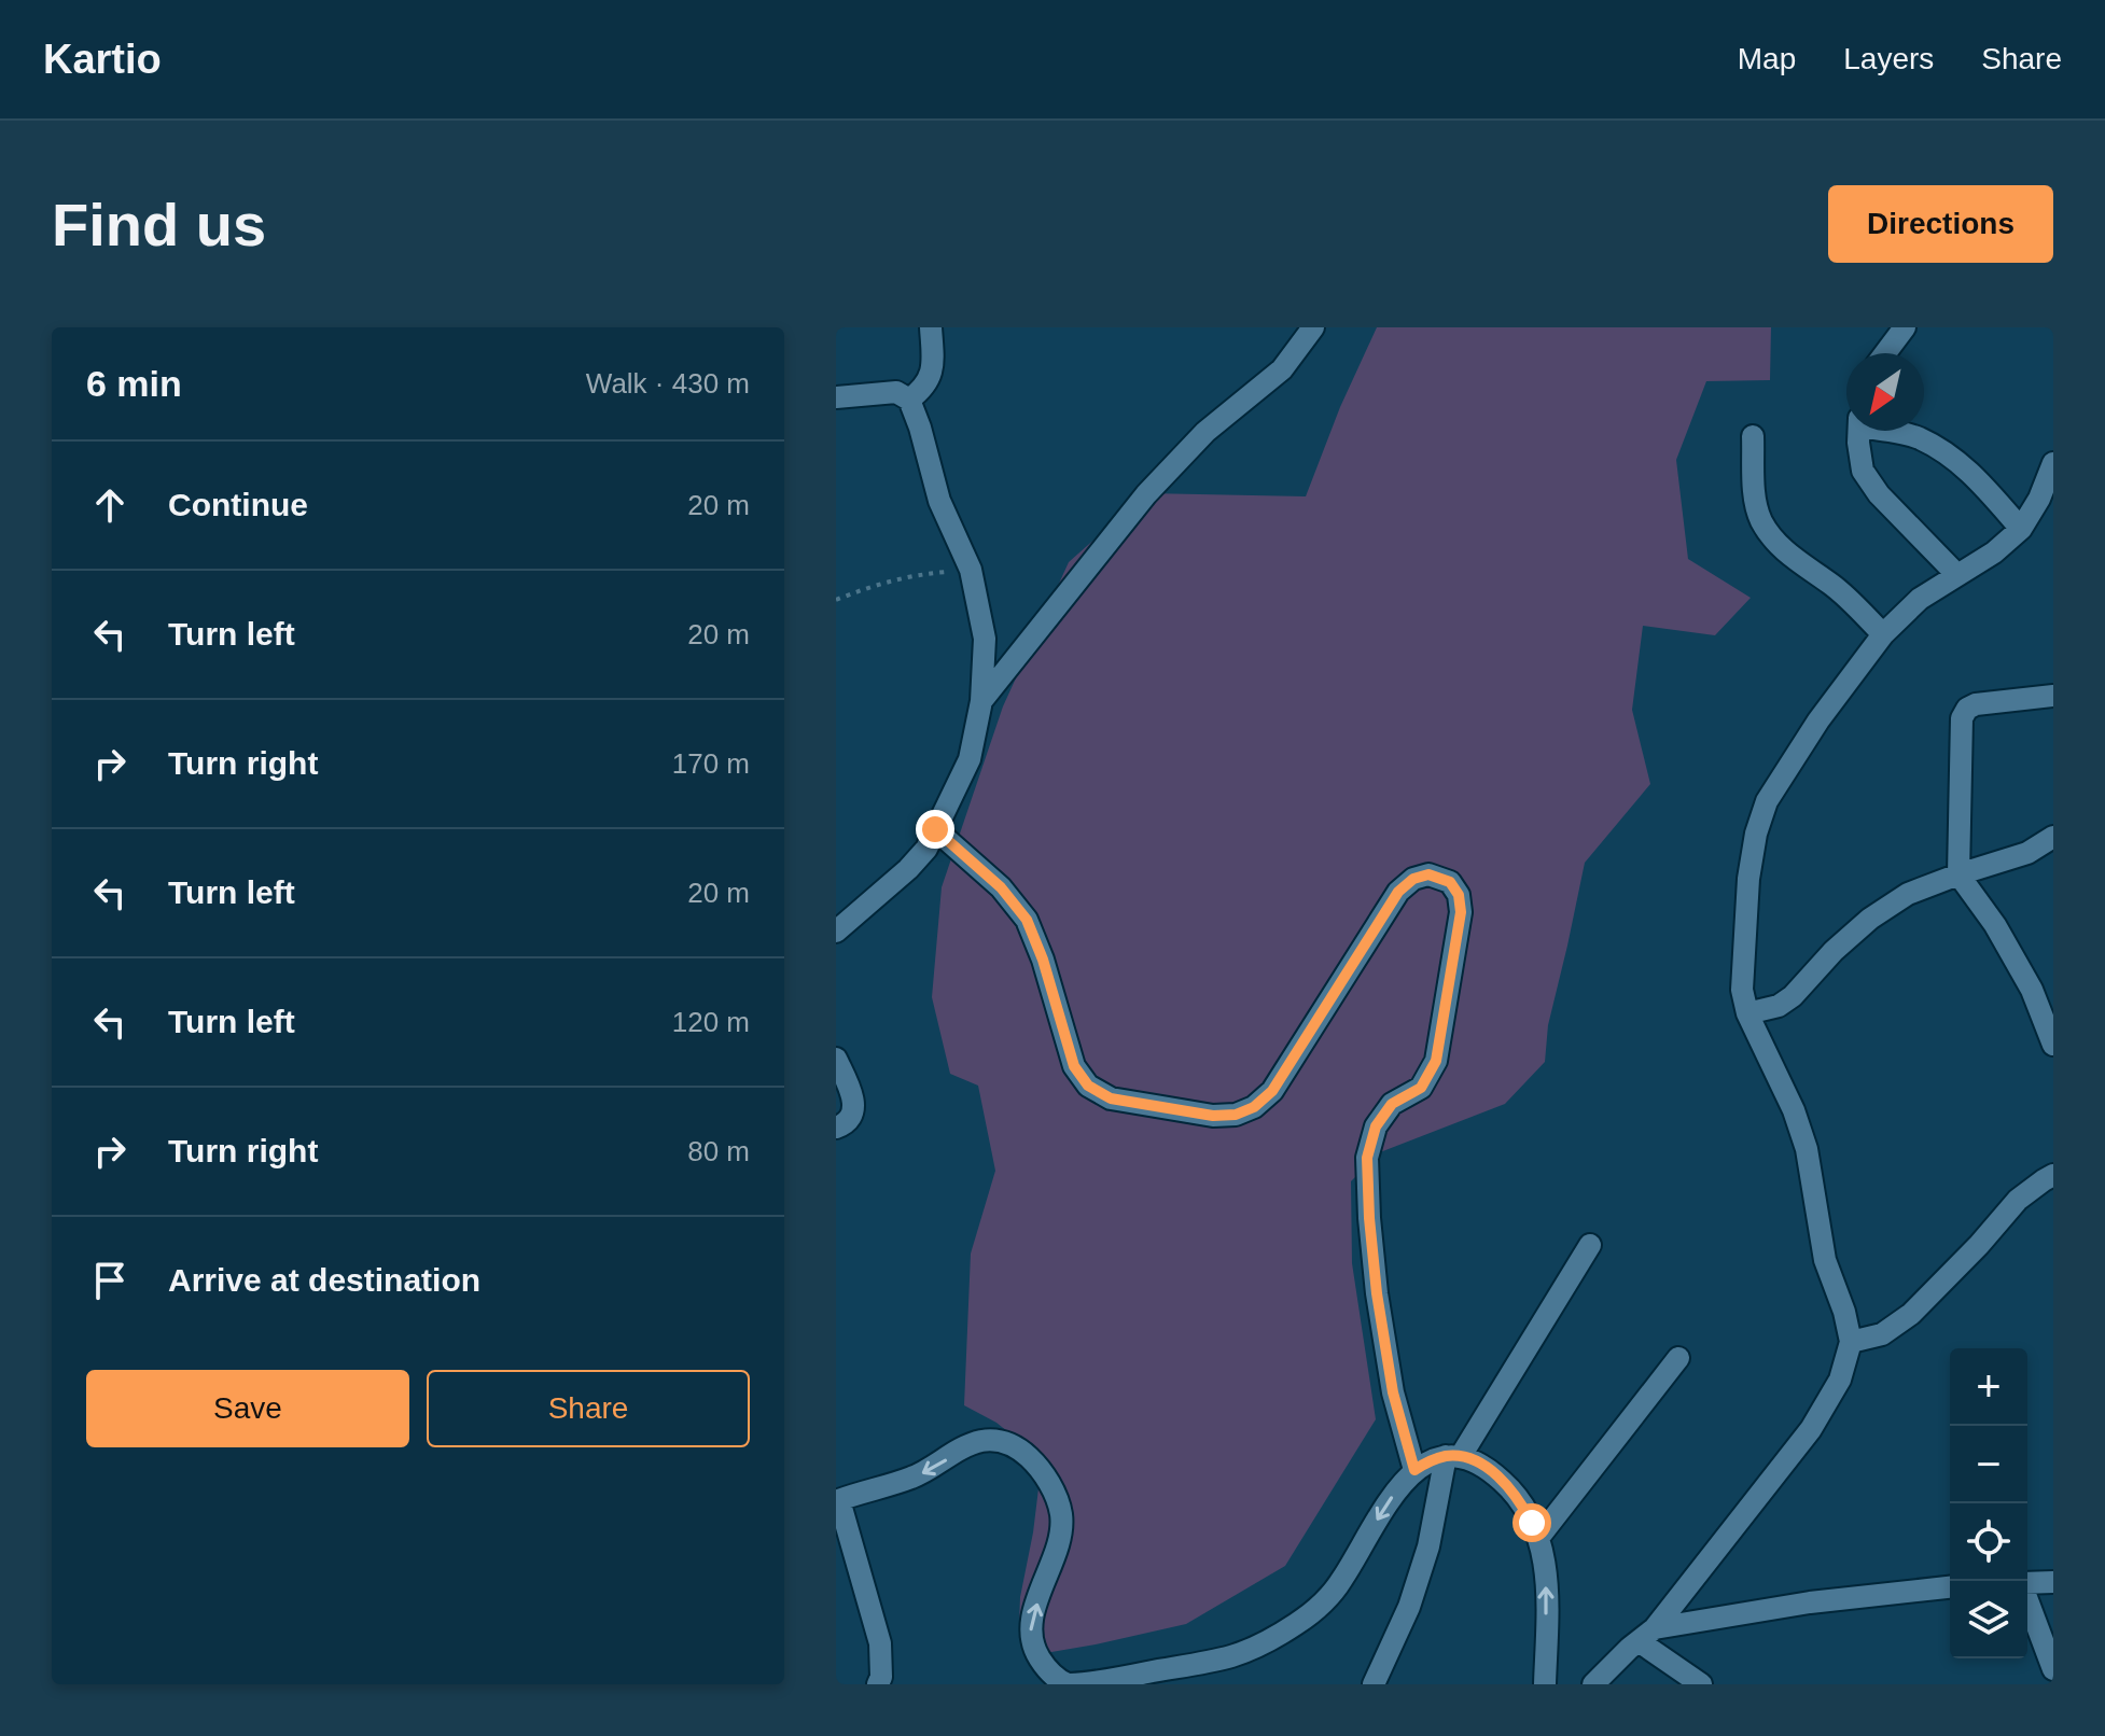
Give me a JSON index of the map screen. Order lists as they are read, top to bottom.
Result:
{
  "north": "bottom left",
  "page": {
    "header": "Kartio",
    "nav": ["Map", "Layers", "Share"],
    "buttons": [
      "Directions",
      ["Save", "Share"]
    ],
    "title": "Find us",
    "heading": ["6 min", "Walk · 430 m"],
    "list": [
      ["Continue", "20 m"],
      ["Turn left", "20 m"],
      ["Turn right", "170 m"],
      ["Turn left", "20 m"],
      ["Turn left", "120 m"],
      ["Turn right", "80 m"],
      "Arrive at destination"
    ],
    "map_buttons": ["+", "−"]
  }
}
